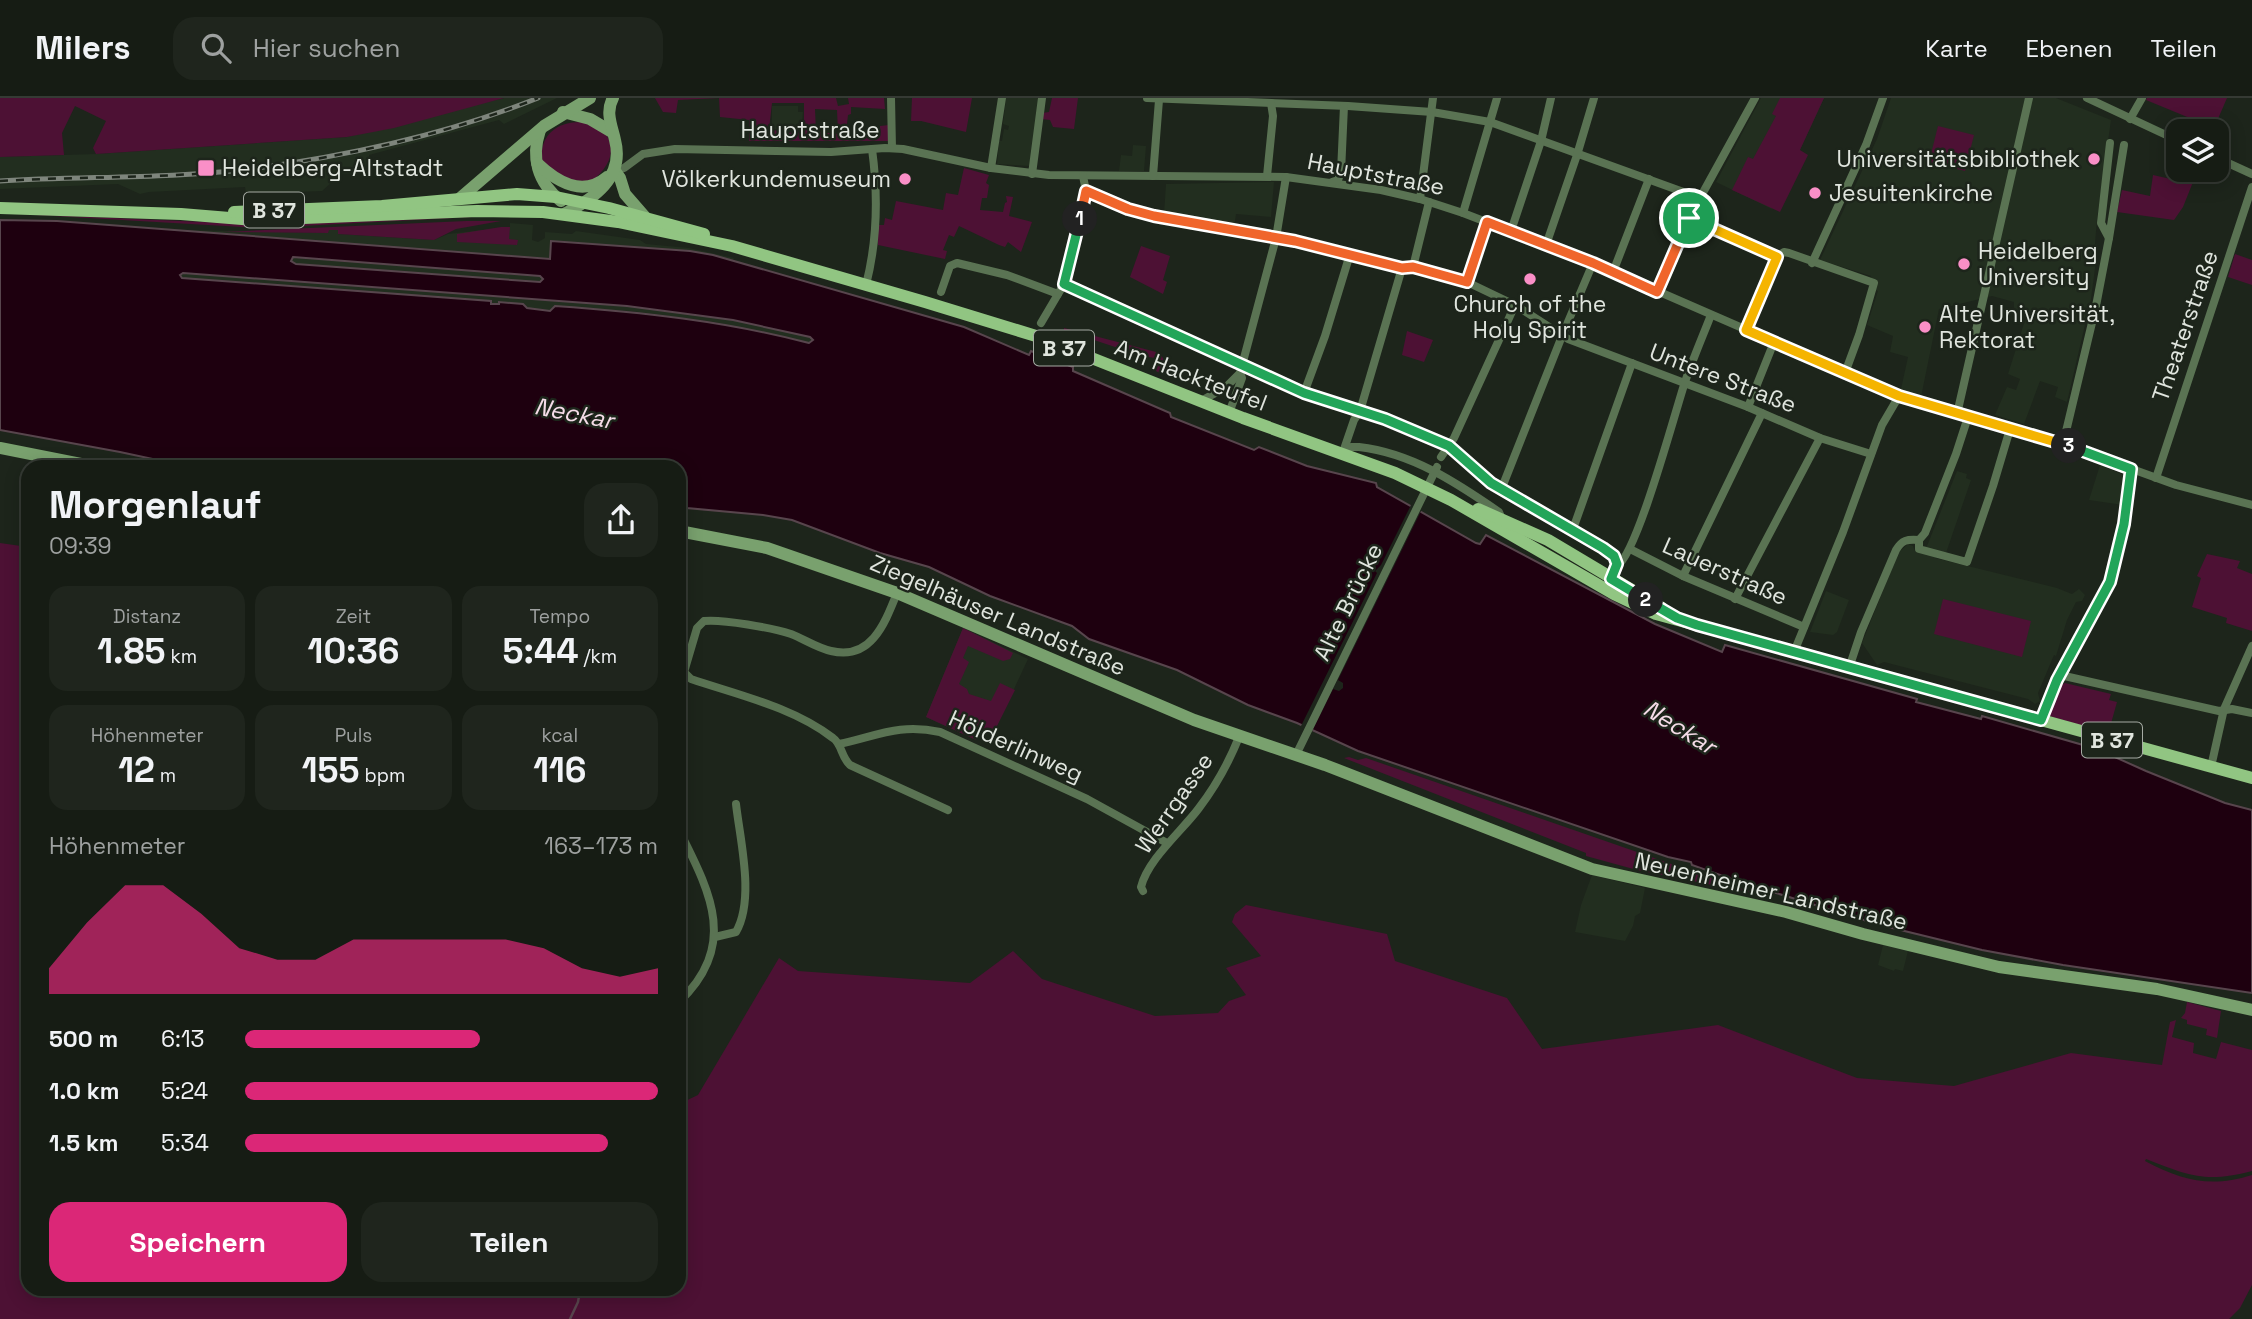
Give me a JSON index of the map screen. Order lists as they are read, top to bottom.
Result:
{
  "streets": {
    "main road": [
      "B 37",
      "Am Hackteufel",
      "Ziegelhäuser Landstraße",
      "Neuenheimer Landstraße"
    ],
    "street": [
      "Hauptstraße",
      "Theaterstraße",
      "Untere Straße",
      "Lauerstraße",
      "Alte Brücke",
      "Hölderlinweg",
      "Werrgasse"
    ]
  },
  "crossings": [
    ["Hauptstraße", "Theaterstraße"],
    ["B 37", "Am Hackteufel"],
    ["Alte Brücke", "Ziegelhäuser Landstraße"],
    ["Alte Brücke", "Neuenheimer Landstraße"],
    ["Ziegelhäuser Landstraße", "Werrgasse"],
    ["Ziegelhäuser Landstraße", "Neuenheimer Landstraße"],
    ["Hölderlinweg", "Werrgasse"]
  ],
  "water": ["Neckar"],
  "places": {
    "other": [
      "Universitätsbibliothek",
      "Völkerkundemuseum",
      "Jesuitenkirche",
      "Heidelberg University",
      "Church of the Holy Spirit",
      "Alte Universität, Rektorat"
    ],
    "transit": ["Heidelberg-Altstadt"]
  },
  "page": {
    "header": "Milers",
    "search": "Hier suchen",
    "nav": ["Karte", "Ebenen", "Teilen"],
    "pins": ["1", "3", "2"],
    "heading": ["Morgenlauf", "09:39"],
    "stats": [
      ["Distanz", "1.85 km"],
      ["Zeit", "10:36"],
      ["Tempo", "5:44 /km"],
      ["Höhenmeter", "12 m"],
      ["Puls", "155 bpm"],
      ["kcal", "116"]
    ],
    "chart": ["Höhenmeter", "163–173 m"],
    "list": [
      {
        "name": "500 m",
        "note": "6:13"
      },
      {
        "name": "1.0 km",
        "note": "5:24"
      },
      {
        "name": "1.5 km",
        "note": "5:34"
      }
    ],
    "buttons": ["Speichern", "Teilen"]
  }
}
